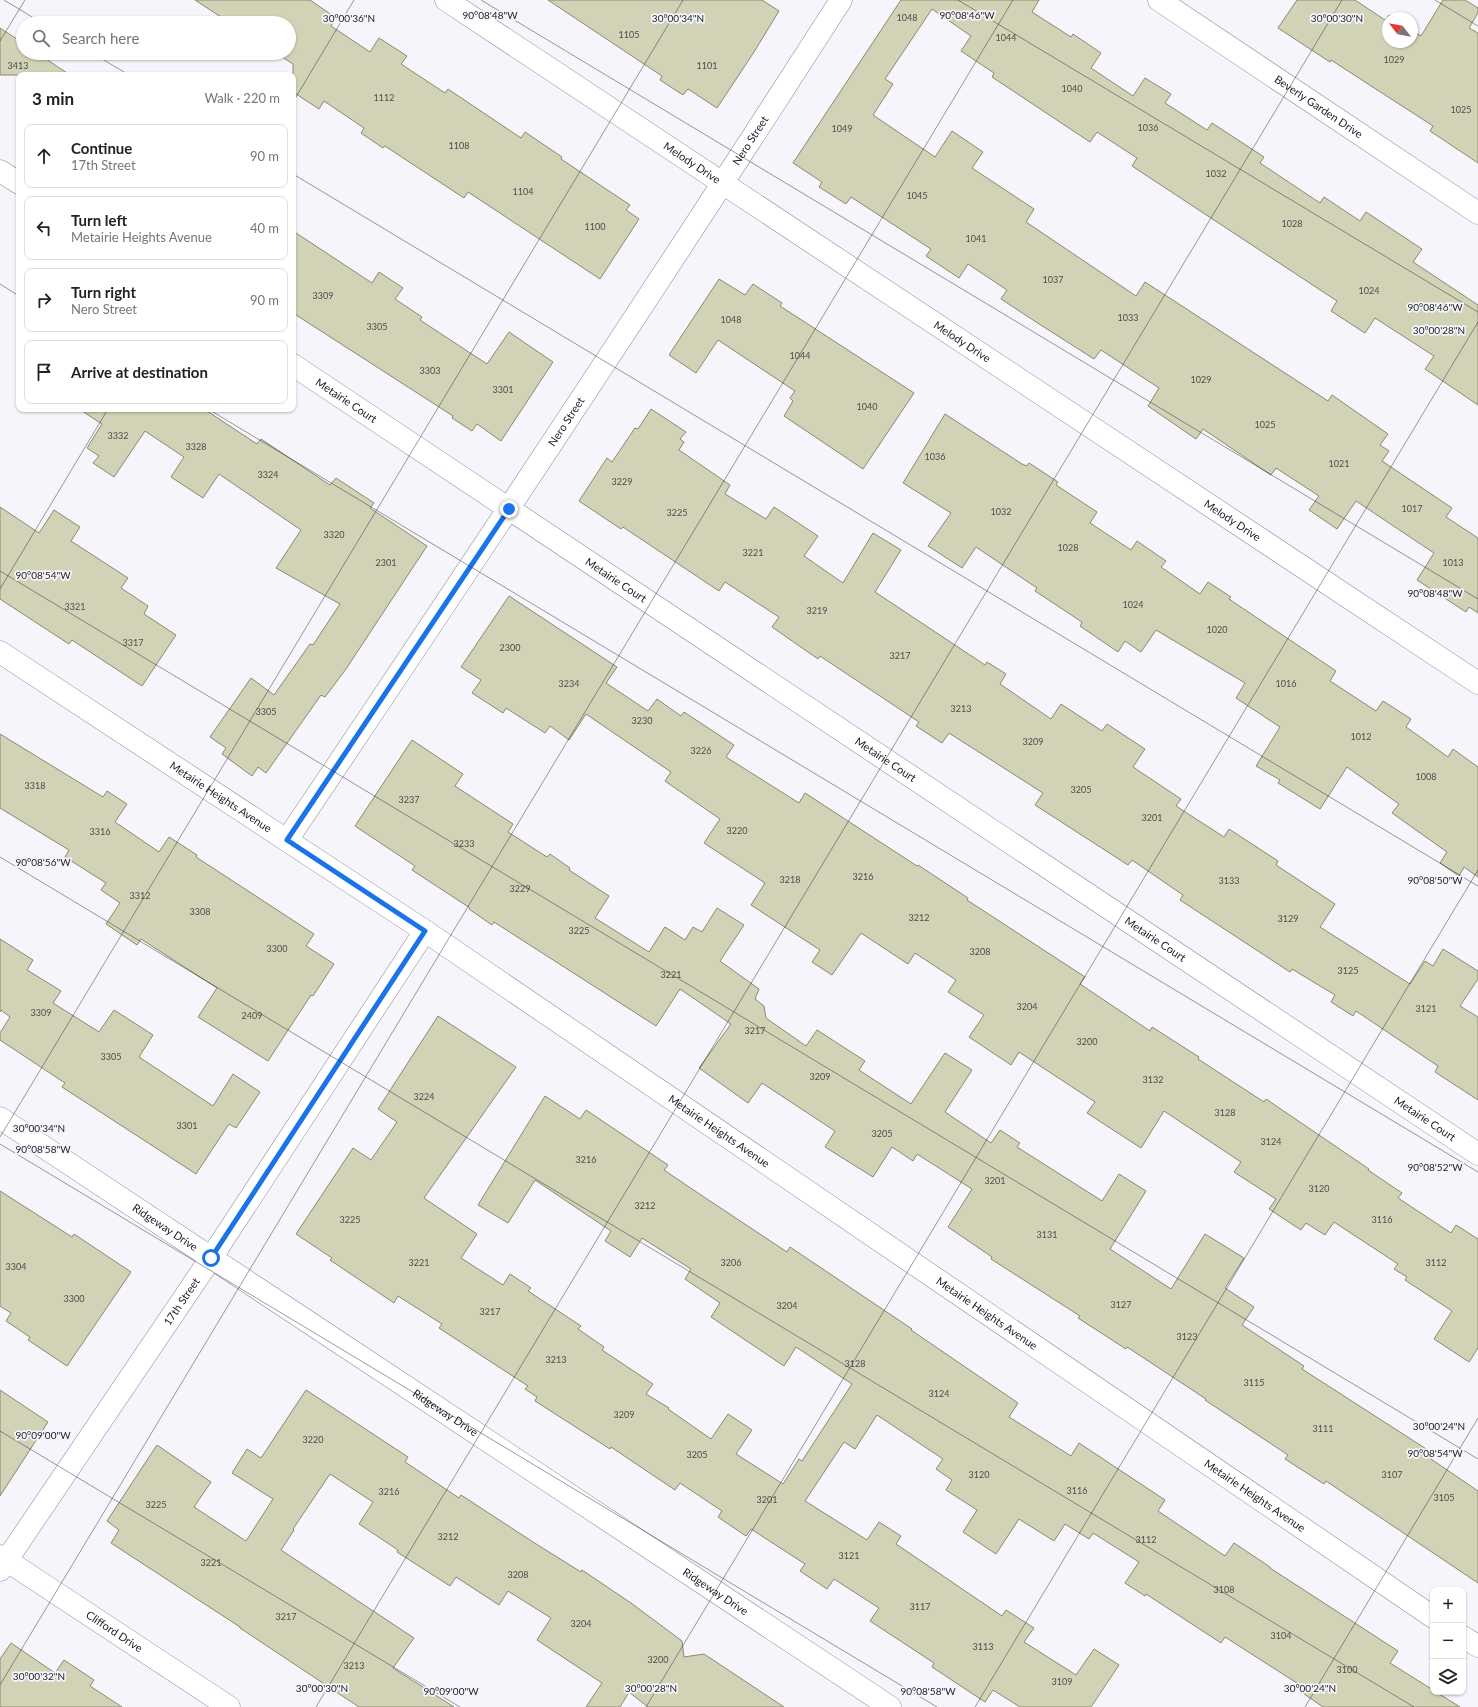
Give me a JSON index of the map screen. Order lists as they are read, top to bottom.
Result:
{
  "streets": {
    "street": [
      "Beverly Garden Drive",
      "Nero Street",
      "Melody Drive",
      "Metairie Court",
      "Metairie Heights Avenue",
      "Ridgeway Drive",
      "17th Street",
      "Clifford Drive"
    ]
  },
  "crossings": [
    ["Nero Street", "Melody Drive"],
    ["Nero Street", "Metairie Court"],
    ["Nero Street", "Metairie Heights Avenue"],
    ["Metairie Heights Avenue", "17th Street"],
    ["Ridgeway Drive", "17th Street"],
    ["17th Street", "Clifford Drive"]
  ],
  "house_numbers": [
    "1048",
    "1105",
    "1044",
    "1029",
    "3413",
    "1101",
    "1040",
    "1112",
    "1025",
    "1036",
    "1049",
    "1108",
    "1032",
    "1104",
    "1045",
    "1028",
    "1100",
    "1041",
    "1037",
    "1024",
    "3309",
    "1033",
    "1048",
    "3305",
    "1044",
    "3303",
    "1029",
    "3301",
    "1040",
    "1025",
    "3332",
    "3328",
    "1036",
    "1021",
    "3324",
    "3229",
    "1017",
    "1032",
    "3225",
    "3320",
    "1028",
    "3221",
    "2301",
    "1013",
    "1024",
    "3321",
    "3219",
    "1020",
    "3317",
    "2300",
    "3217",
    "3234",
    "1016",
    "3213",
    "3305",
    "3230",
    "1012",
    "3209",
    "3226",
    "1008",
    "3318",
    "3205",
    "3237",
    "3201",
    "3220",
    "3316",
    "3233",
    "3216",
    "3218",
    "3133",
    "3229",
    "3312",
    "3308",
    "3212",
    "3129",
    "3225",
    "3300",
    "3208",
    "3125",
    "3221",
    "3204",
    "3121",
    "3309",
    "2409",
    "3217",
    "3200",
    "3305",
    "3209",
    "3132",
    "3224",
    "3128",
    "3301",
    "3205",
    "3124",
    "3216",
    "3201",
    "3120",
    "3212",
    "3225",
    "3116",
    "3131",
    "3221",
    "3206",
    "3112",
    "3304",
    "3300",
    "3127",
    "3204",
    "3217",
    "3123",
    "3213",
    "3128",
    "3115",
    "3124",
    "3209",
    "3111",
    "3220",
    "3205",
    "3120",
    "3107",
    "3116",
    "3216",
    "3105",
    "3201",
    "3225",
    "3212",
    "3112",
    "3121",
    "3221",
    "3208",
    "3108",
    "3117",
    "3217",
    "3204",
    "3104",
    "3113",
    "3200",
    "3213",
    "3100",
    "3109"
  ],
  "north": "top left",
  "page": {
    "search": "Search here",
    "heading": ["3 min", "Walk · 220 m"],
    "list": [
      ["Continue", "17th Street", "90 m"],
      ["Turn left", "Metairie Heights Avenue", "40 m"],
      ["Turn right", "Nero Street", "90 m"],
      "Arrive at destination"
    ],
    "map_buttons": ["+", "−"]
  },
  "coordinates": [
    "90°08'48\"W",
    "90°08'46\"W",
    "30°00'36\"N",
    "30°00'34\"N",
    "30°00'30\"N",
    "30°00'28\"N",
    "90°08'54\"W",
    "90°08'56\"W",
    "90°08'50\"W",
    "90°08'58\"W",
    "90°08'52\"W",
    "30°00'24\"N",
    "90°09'00\"W",
    "30°00'32\"N"
  ]
}
